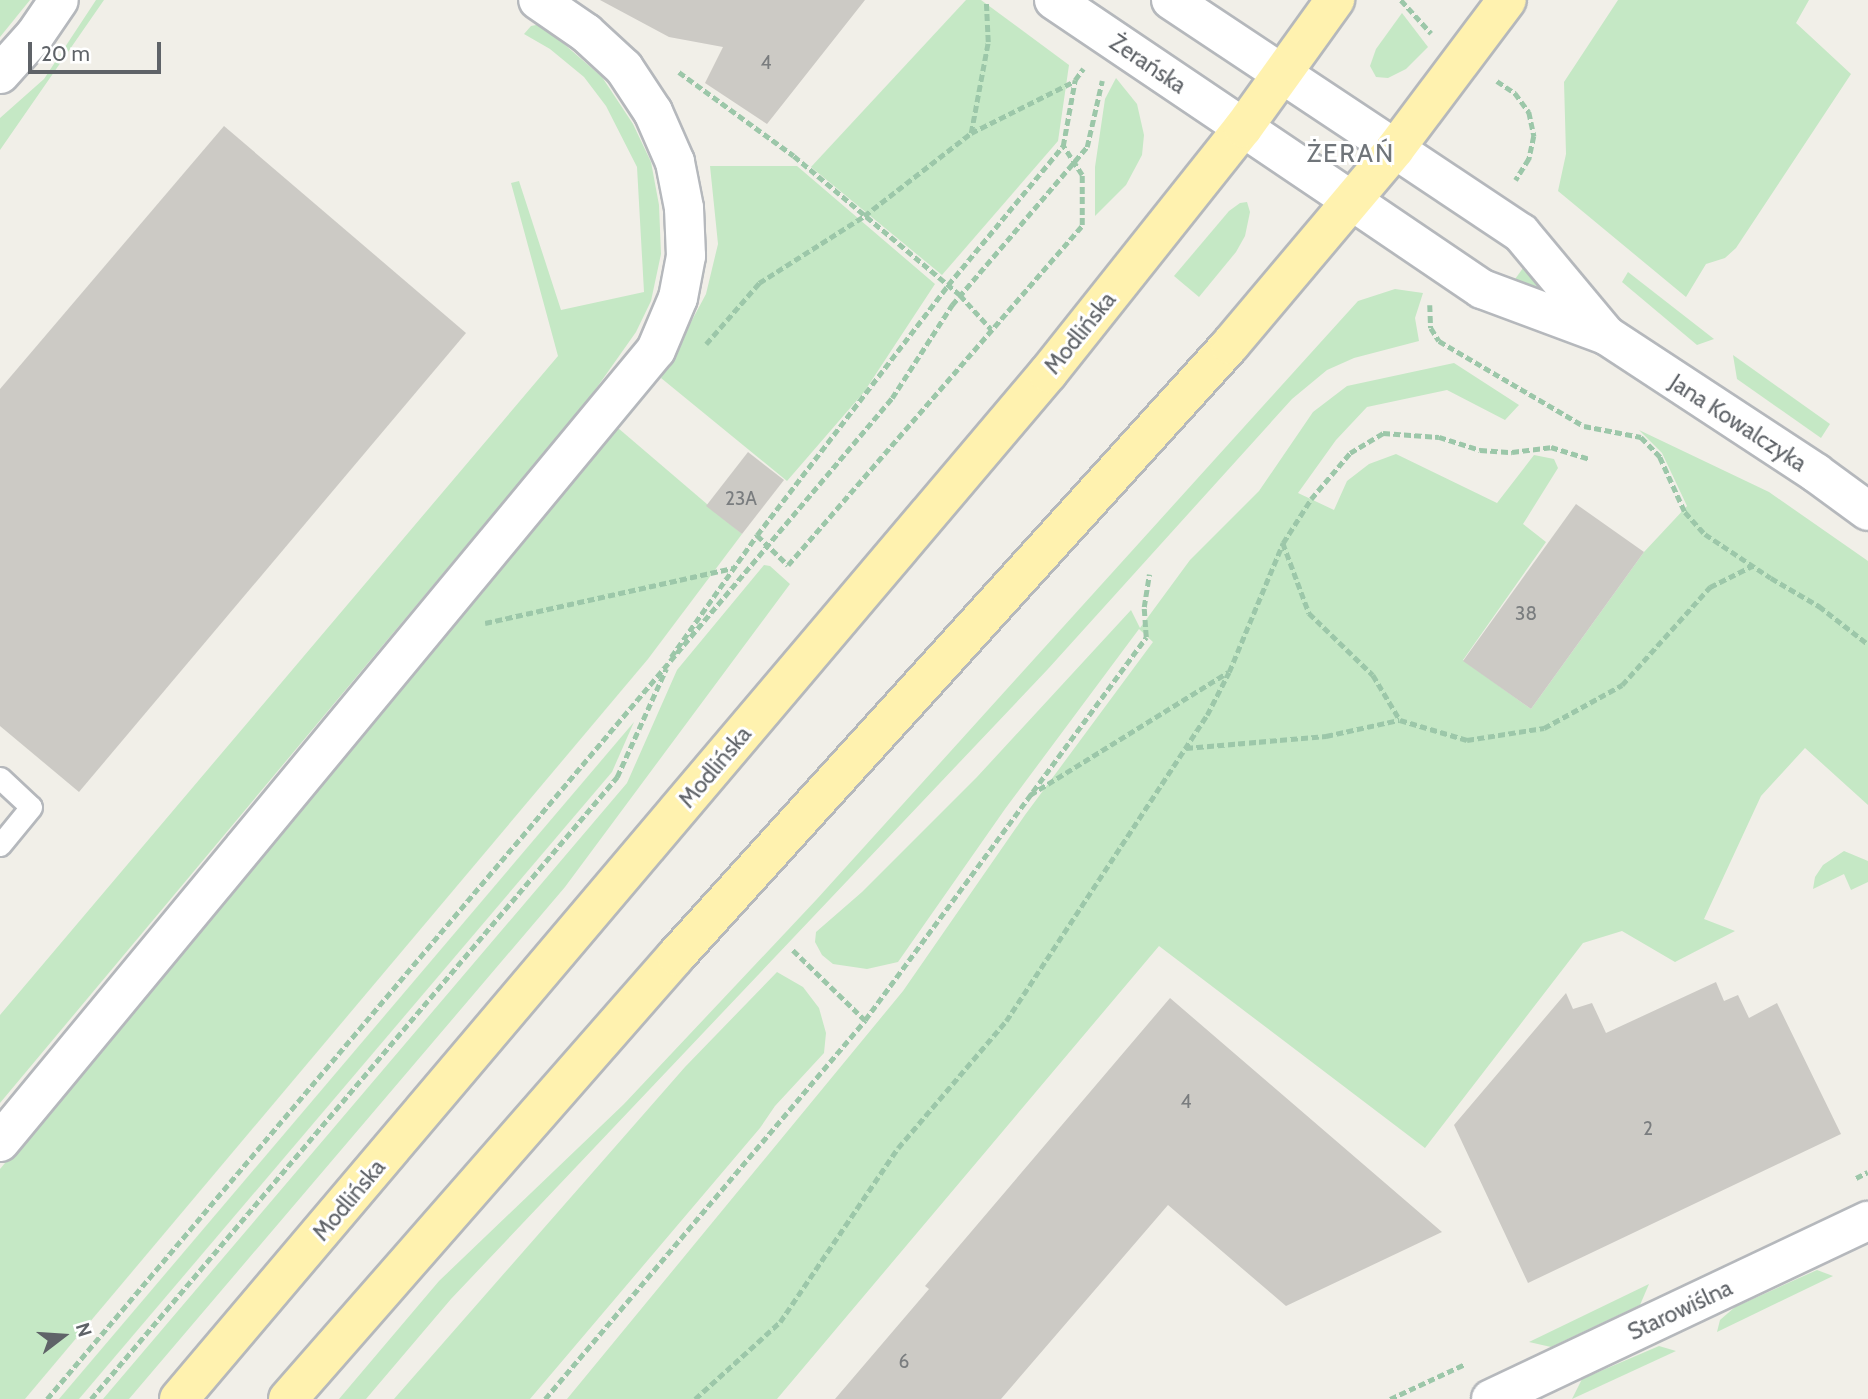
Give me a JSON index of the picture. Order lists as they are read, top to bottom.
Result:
{
  "streets": {
    "main road": ["Modlińska"],
    "street": ["Żerańska", "Jana Kowalczyka", "Starowiślna"]
  },
  "crossings": [
    ["Żerańska", "Modlińska"]
  ],
  "districts": ["ŻERAŃ"],
  "house_numbers": [
    "4",
    "23A",
    "38",
    "4",
    "2",
    "6"
  ],
  "scale_bar": "20 m",
  "north": "right"
}
